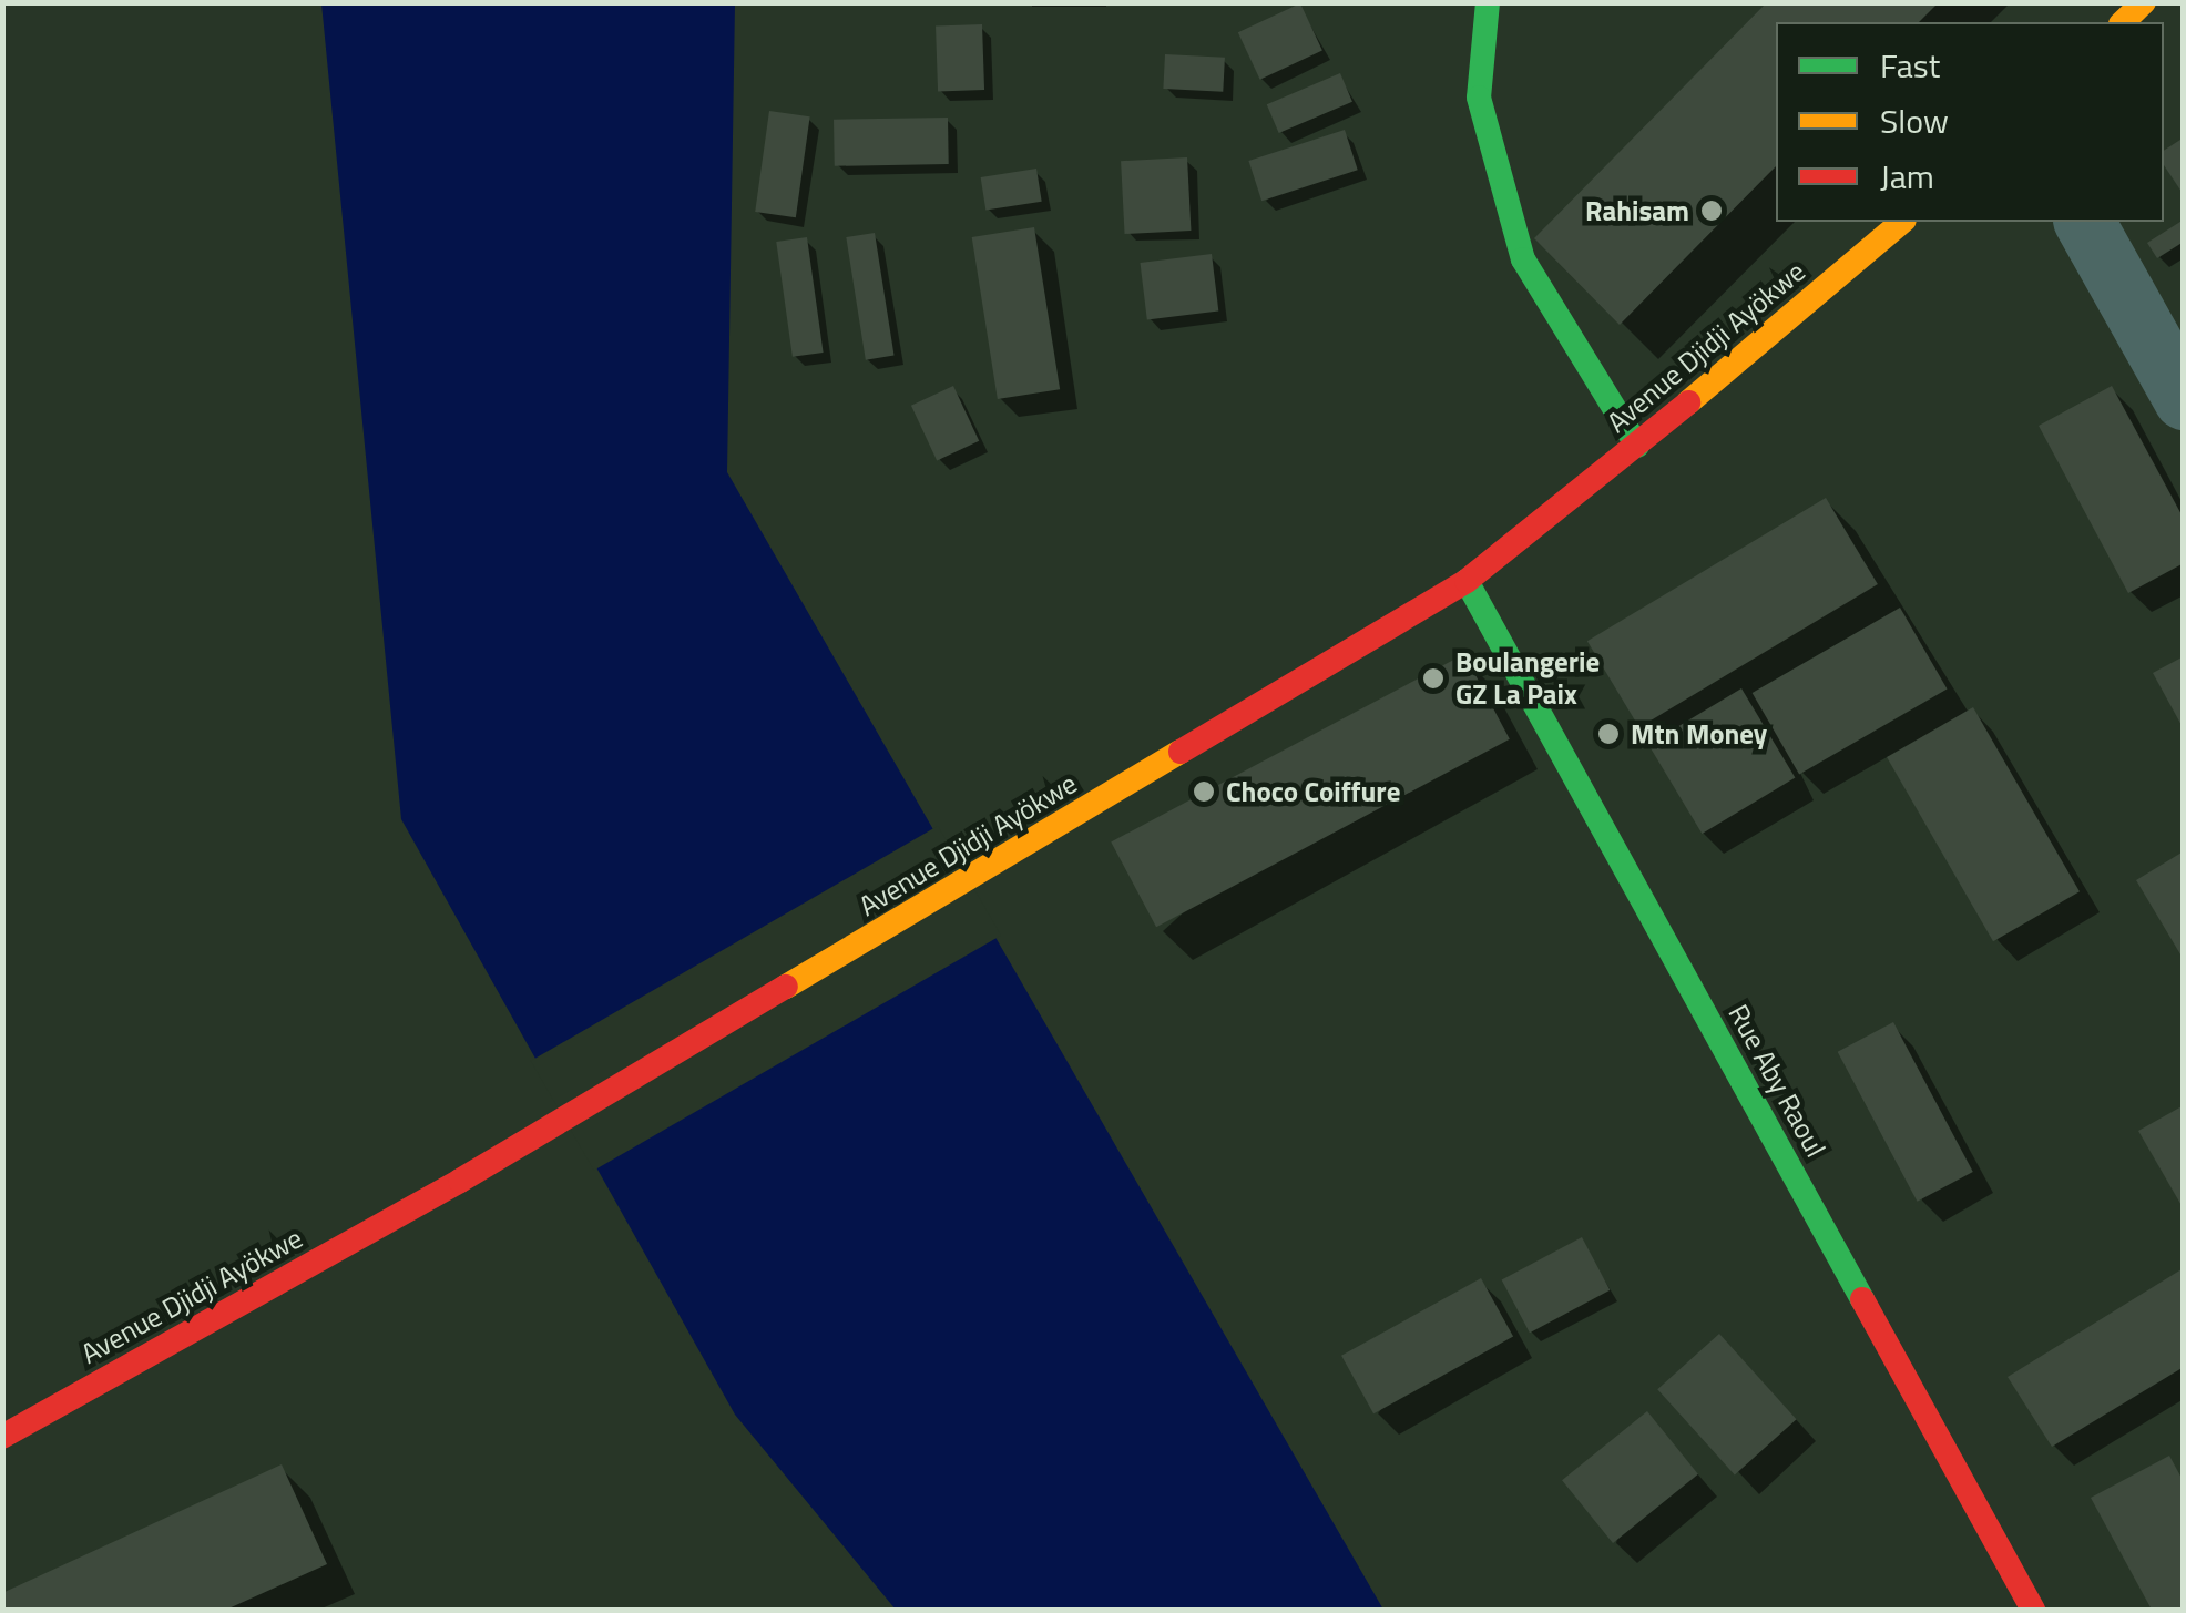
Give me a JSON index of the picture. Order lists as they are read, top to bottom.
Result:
{
  "streets": {
    "street": ["Avenue Djidji Ayökwe", "Rue Aby Raoul"]
  },
  "crossings": [
    ["Avenue Djidji Ayökwe", "Rue Aby Raoul"]
  ],
  "places": [
    "Rahisam",
    "Boulangerie GZ La Paix",
    "Mtn Money",
    "Choco Coiffure"
  ],
  "legend": ["Fast", "Slow", "Jam"]
}
